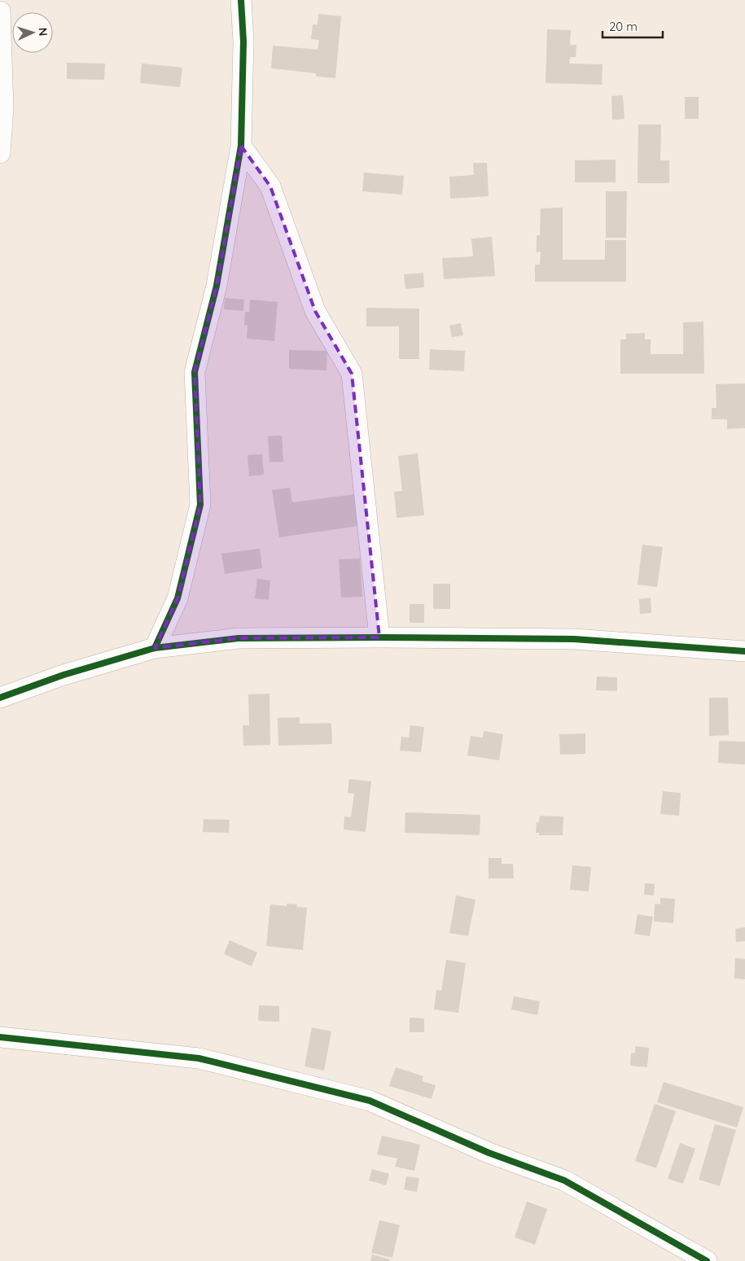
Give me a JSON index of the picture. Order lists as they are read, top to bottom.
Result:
{
  "scale_bar": "20 m",
  "north": "right"
}
